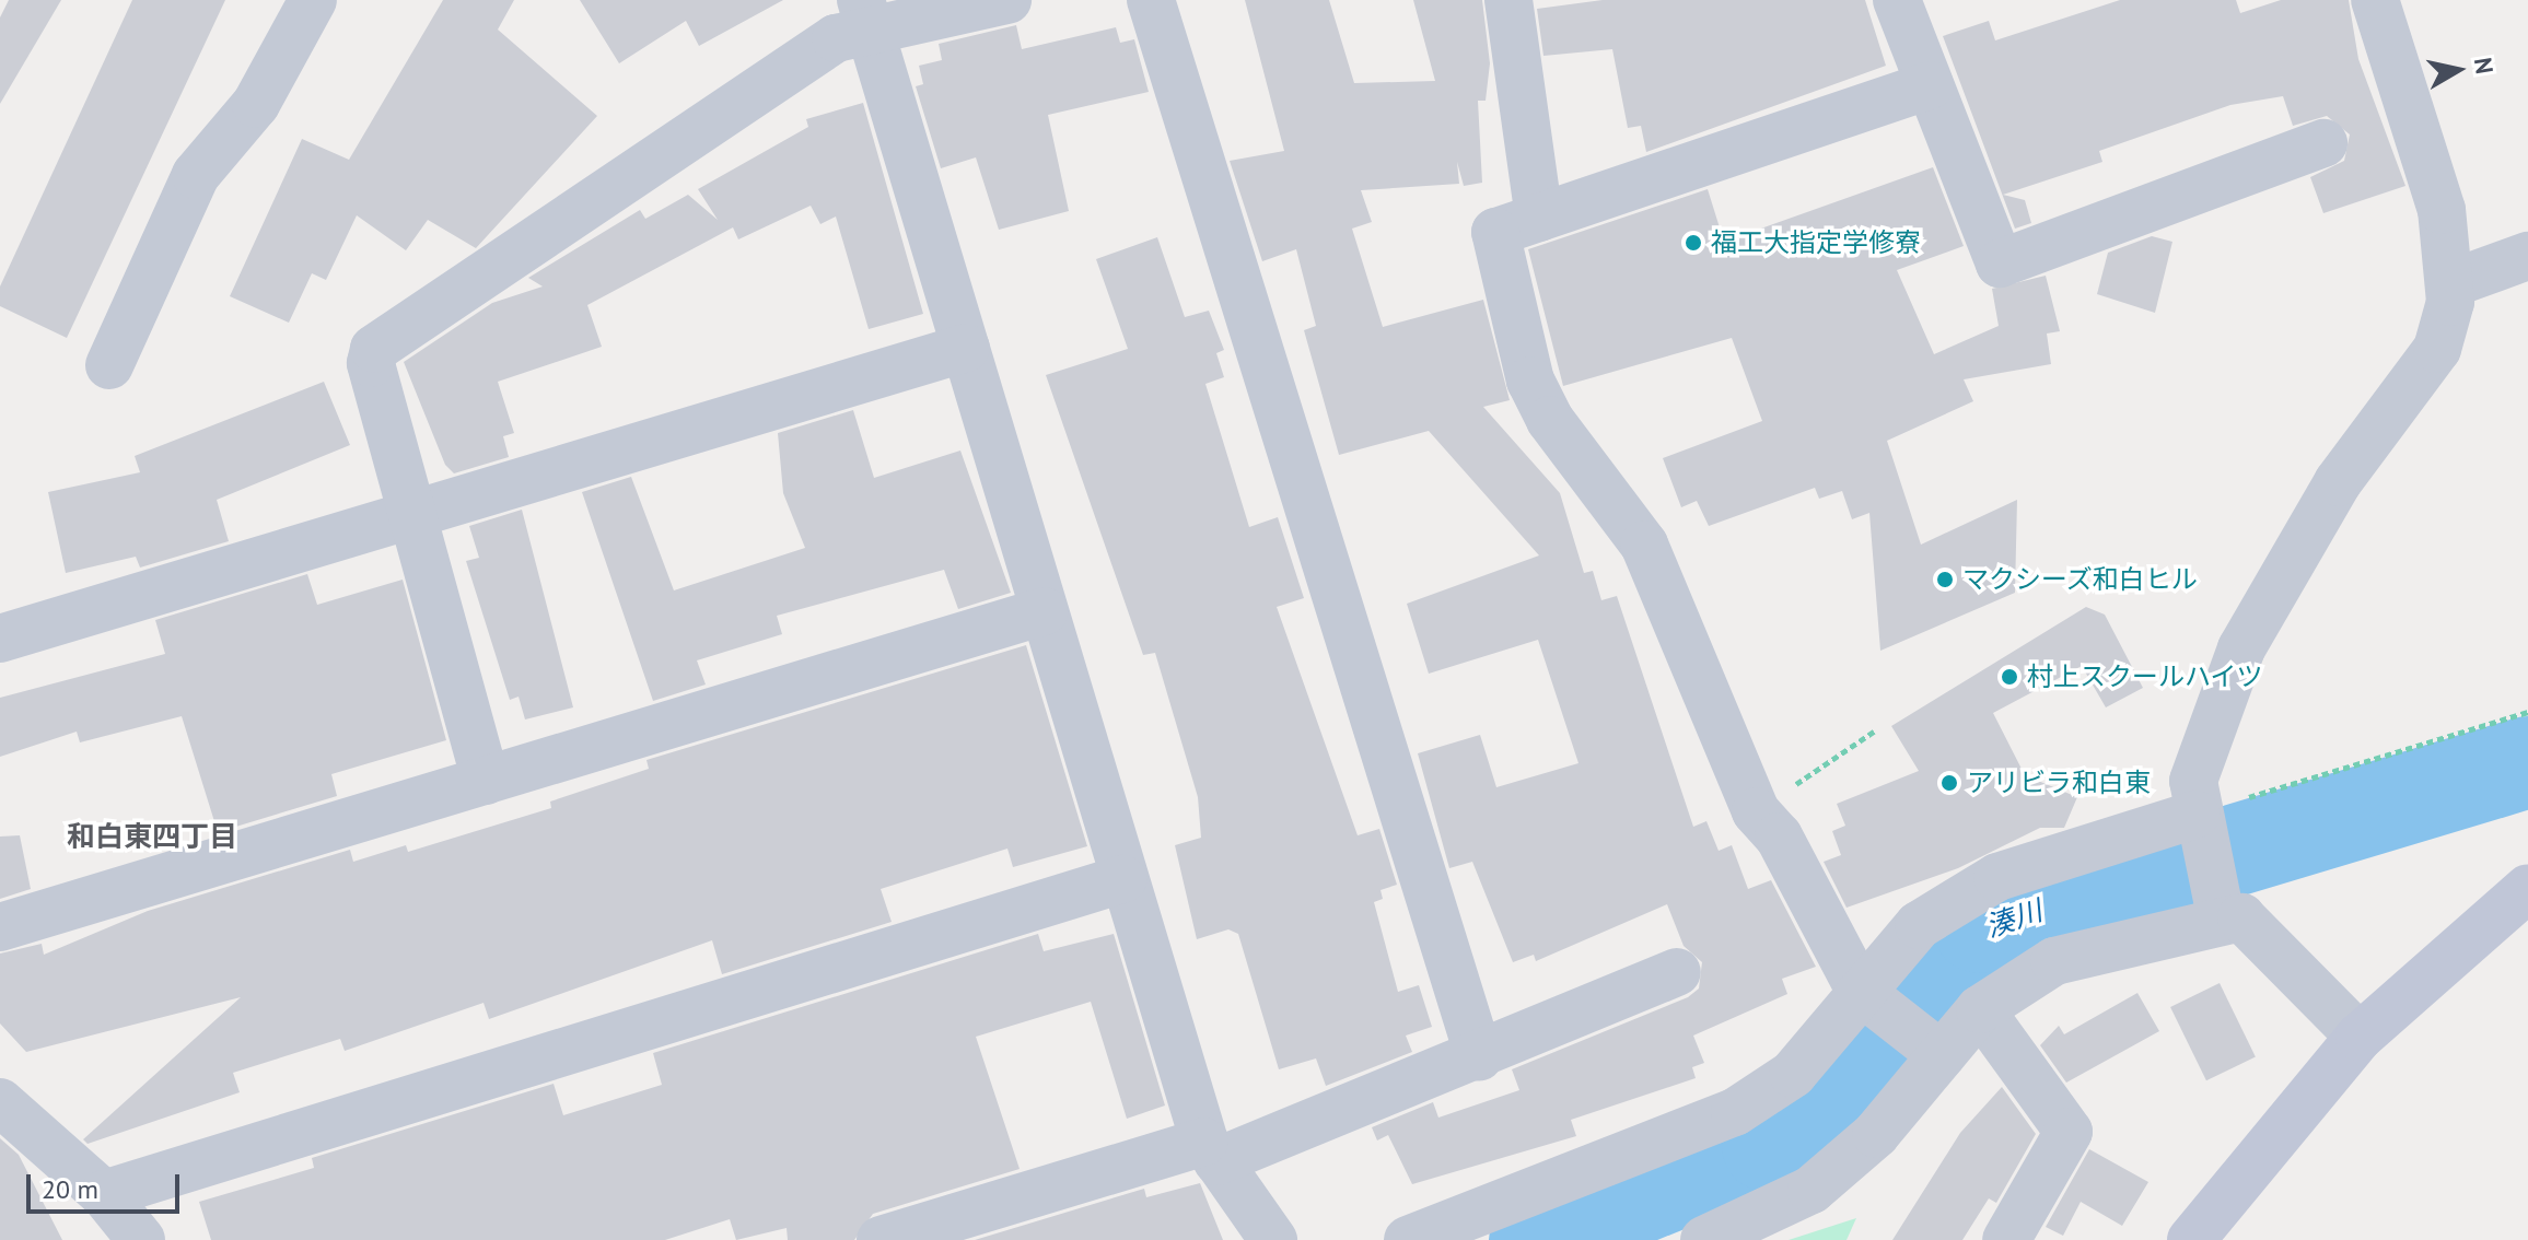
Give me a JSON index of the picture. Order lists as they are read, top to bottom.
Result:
{
  "districts": ["和白東四丁目"],
  "water": ["湊川"],
  "places": [
    "福工大指定学修寮",
    "マクシーズ和白ヒル",
    "村上スクールハイツ",
    "アリビラ和白東"
  ],
  "scale_bar": "20 m",
  "north": "right"
}
